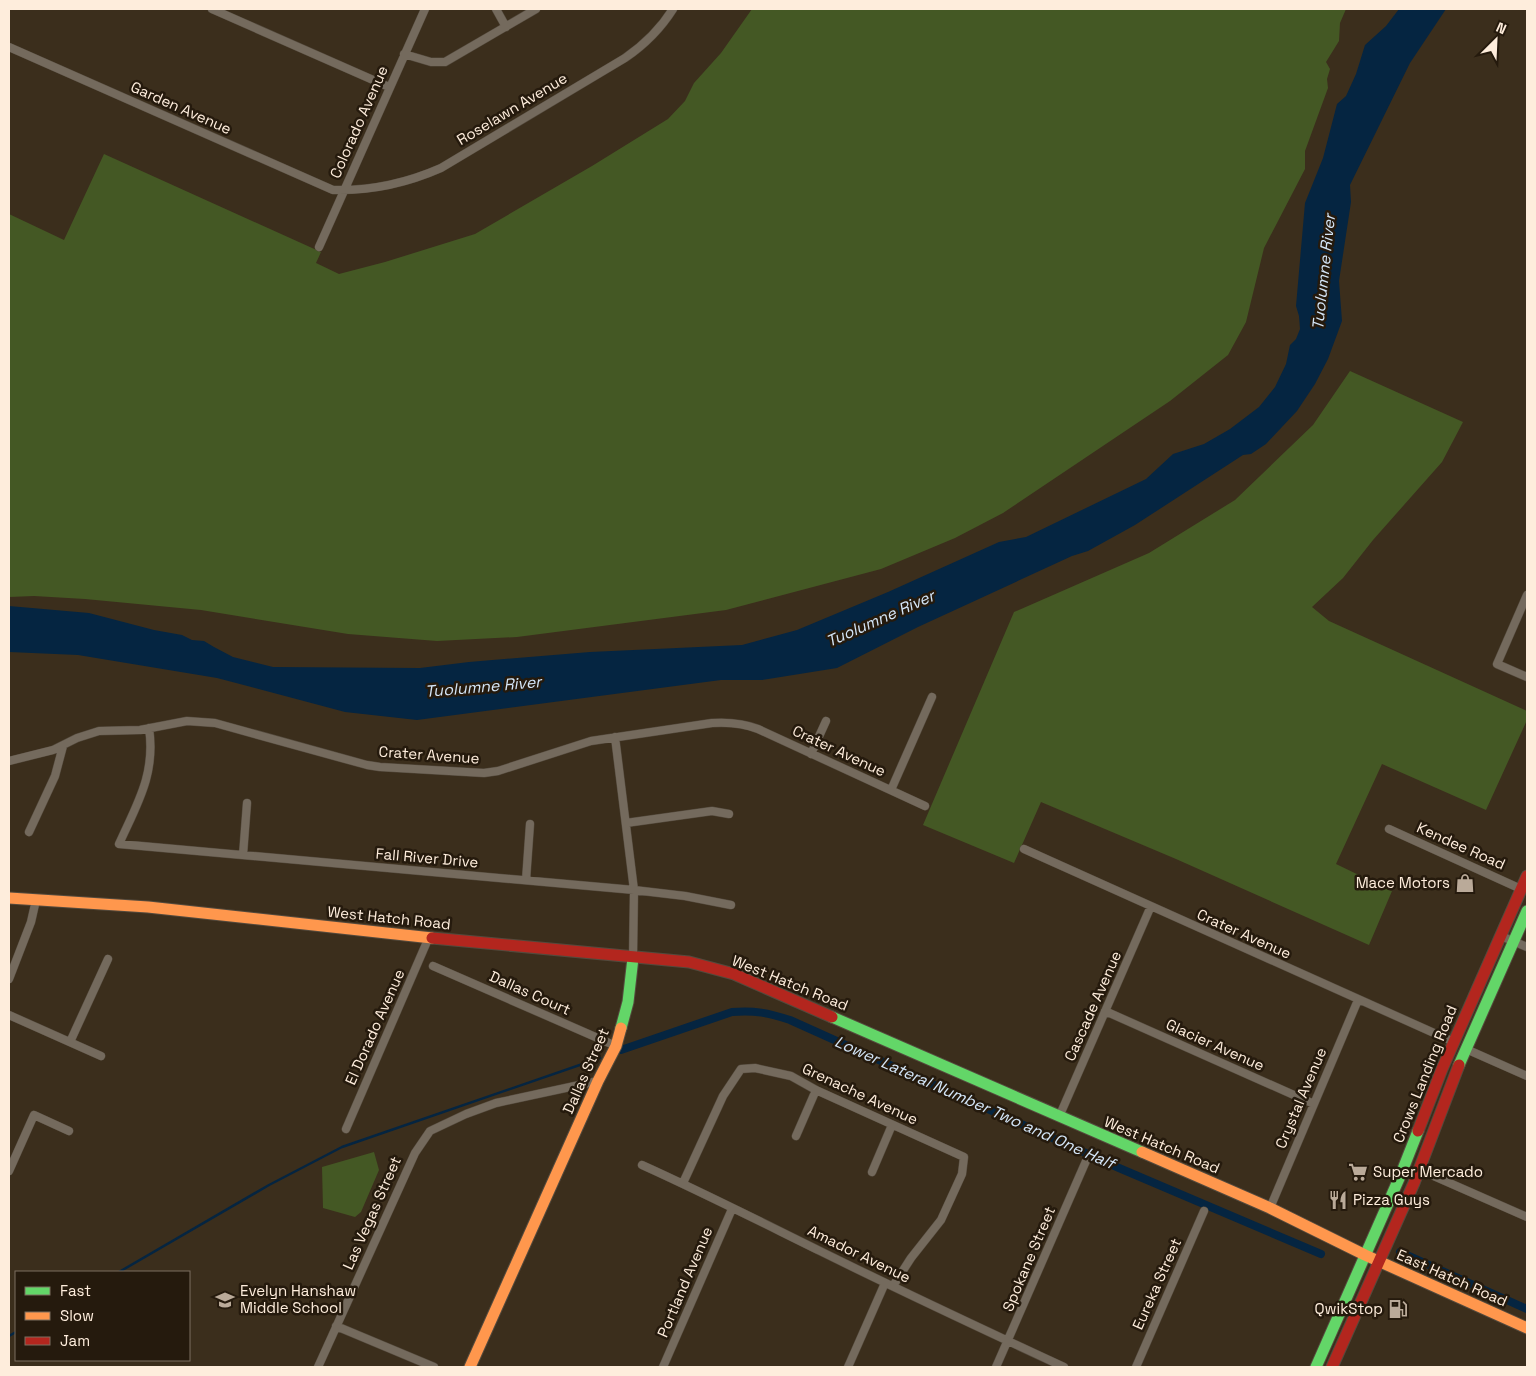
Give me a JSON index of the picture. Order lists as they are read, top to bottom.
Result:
{
  "streets": {
    "main road": [
      "West Hatch Road",
      "Dallas Street",
      "Crows Landing Road",
      "East Hatch Road"
    ],
    "street": [
      "Garden Avenue",
      "Roselawn Avenue",
      "Colorado Avenue",
      "Crater Avenue",
      "Kendee Road",
      "Fall River Drive",
      "Dallas Court",
      "Cascade Avenue",
      "El Dorado Avenue",
      "Glacier Avenue",
      "Grenache Avenue",
      "Crystal Avenue",
      "Las Vegas Street",
      "Amador Avenue",
      "Spokane Street",
      "Portland Avenue",
      "Eureka Street"
    ]
  },
  "crossings": [
    ["Garden Avenue", "Roselawn Avenue"],
    ["Garden Avenue", "Colorado Avenue"],
    ["Roselawn Avenue", "Colorado Avenue"],
    ["Crater Avenue", "Fall River Drive"],
    ["Crater Avenue", "Cascade Avenue"],
    ["Crater Avenue", "Dallas Street"],
    ["Crater Avenue", "Crows Landing Road"],
    ["Crater Avenue", "Crystal Avenue"],
    ["Kendee Road", "Crows Landing Road"],
    ["Fall River Drive", "Dallas Street"],
    ["West Hatch Road", "Cascade Avenue"],
    ["West Hatch Road", "El Dorado Avenue"],
    ["West Hatch Road", "Dallas Street"],
    ["West Hatch Road", "Crows Landing Road"],
    ["West Hatch Road", "Crystal Avenue"],
    ["West Hatch Road", "East Hatch Road"],
    ["Dallas Court", "Dallas Street"],
    ["Cascade Avenue", "Glacier Avenue"],
    ["Glacier Avenue", "Crystal Avenue"],
    ["Dallas Street", "Las Vegas Street"],
    ["Crows Landing Road", "East Hatch Road"],
    ["Grenache Avenue", "Amador Avenue"],
    ["Amador Avenue", "Spokane Street"],
    ["Amador Avenue", "Portland Avenue"]
  ],
  "water": ["Tuolumne River", "Lower Lateral Number Two and One Half"],
  "places": {
    "shop": ["Mace Motors"],
    "supermarket": ["Super Mercado"],
    "restaurant": ["Pizza Guys"],
    "school or university": ["Evelyn Hanshaw Middle School"],
    "fuel station": ["QwikStop"]
  },
  "legend": ["Fast", "Slow", "Jam"],
  "north": "top right"
}
